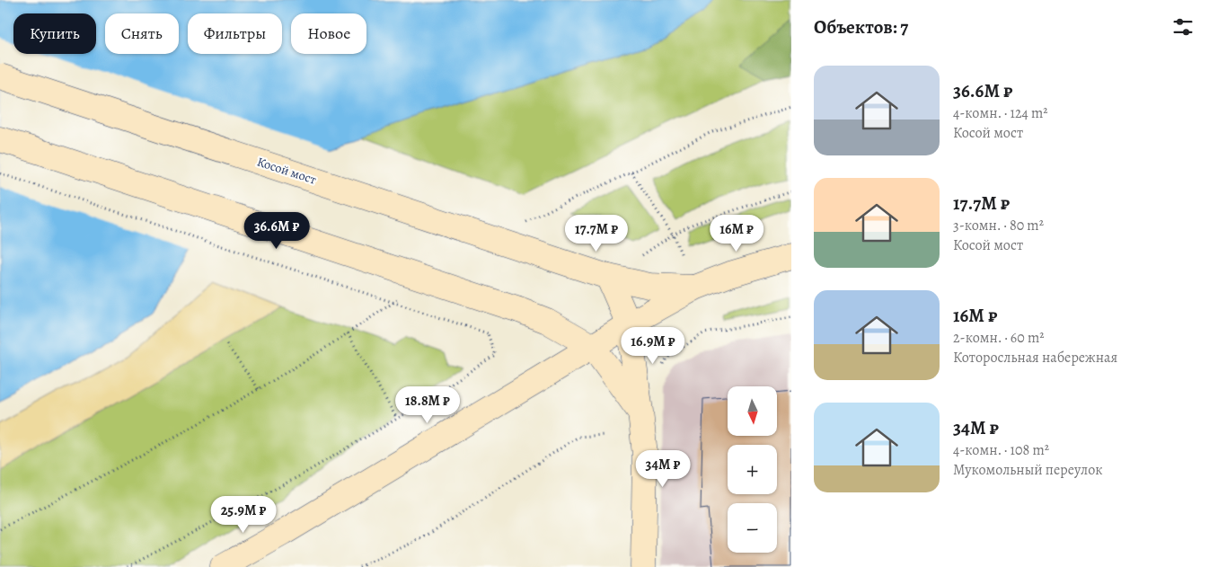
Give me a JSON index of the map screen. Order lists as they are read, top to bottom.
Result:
{
  "streets": {
    "main road": ["Косой мост"]
  },
  "north": "bottom",
  "page": {
    "heading": "Объектов: 7",
    "chip": [
      "Купить",
      "Снять",
      "Фильтры",
      "Новое"
    ],
    "list": [
      {
        "name": "36.6M ₽",
        "note": "4-комн. · 124 m² · Косой мост"
      },
      {
        "name": "17.7M ₽",
        "note": "3-комн. · 80 m² · Косой мост"
      },
      {
        "name": "16M ₽",
        "note": "2-комн. · 60 m² · Которосльная набережная"
      },
      {
        "name": "34M ₽",
        "note": "4-комн. · 108 m² · Мукомольный переулок"
      }
    ],
    "price": [
      "36.6M ₽",
      "17.7M ₽",
      "16M ₽",
      "16.9M ₽",
      "18.8M ₽",
      "34M ₽",
      "25.9M ₽"
    ],
    "map_buttons": ["+", "−"]
  }
}
